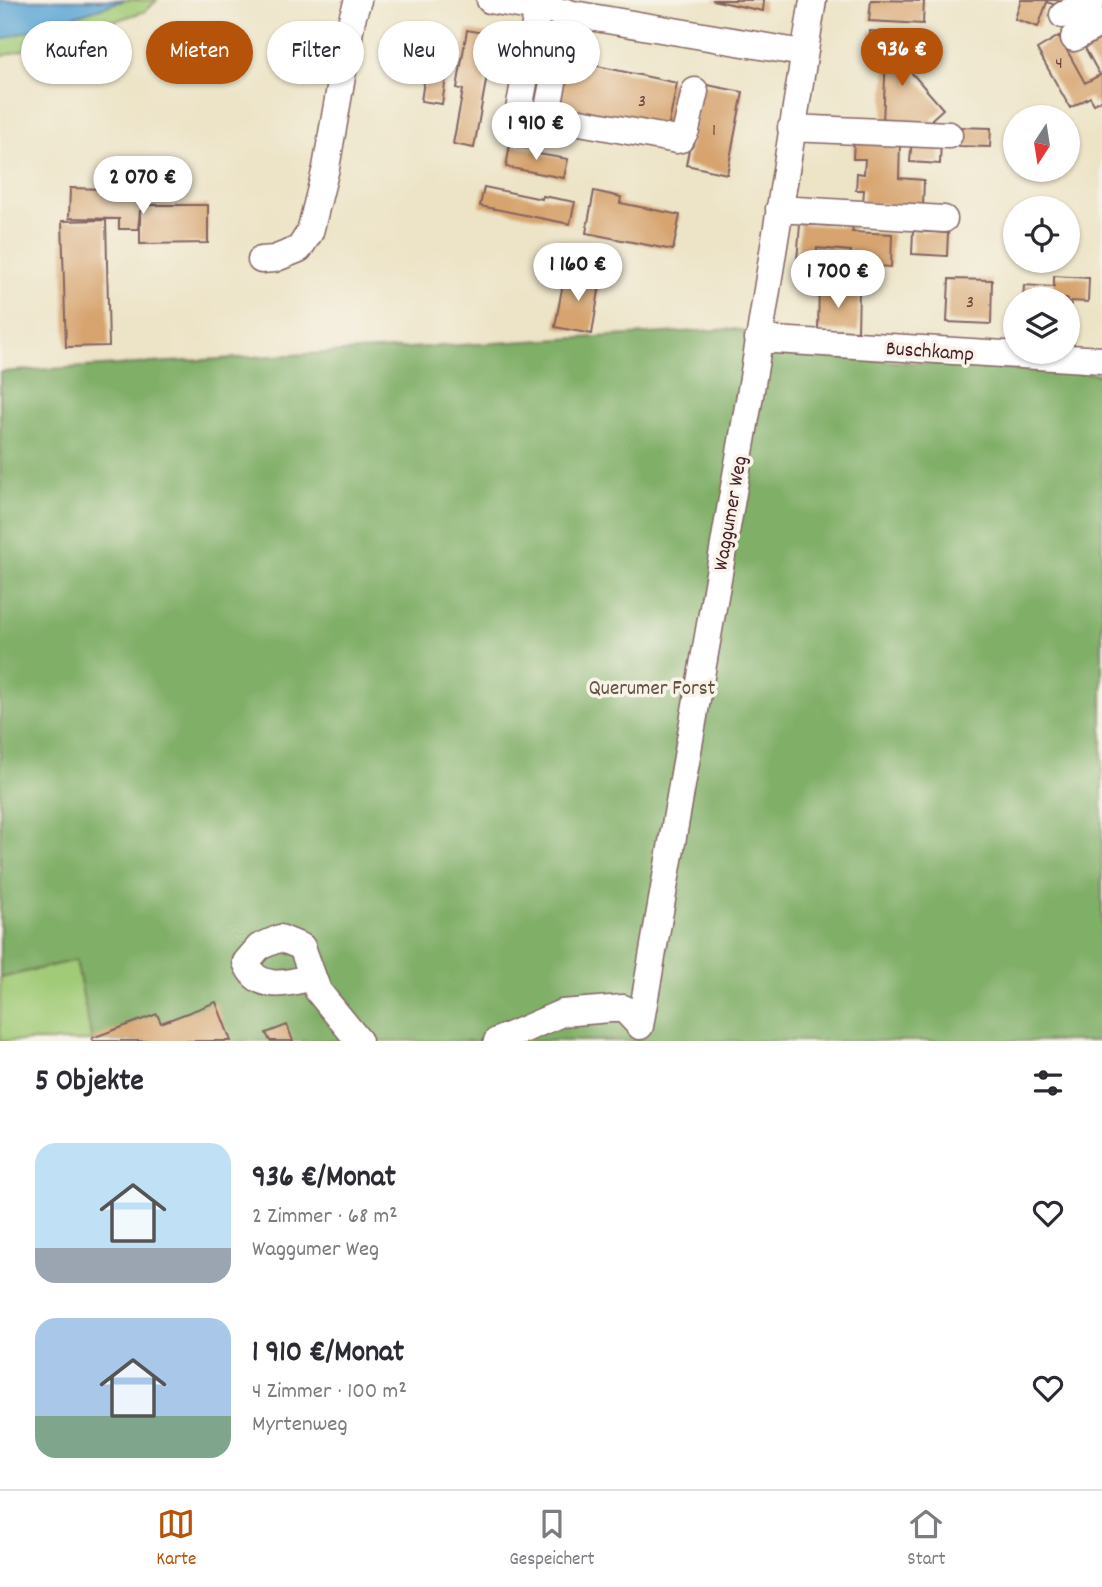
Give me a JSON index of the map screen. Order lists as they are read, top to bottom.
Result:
{
  "streets": {
    "street": ["Buschkamp", "Waggumer Weg"]
  },
  "crossings": [
    ["Buschkamp", "Waggumer Weg"]
  ],
  "parks": ["Querumer Forst"],
  "house_numbers": [
    "4",
    "3",
    "1",
    "3"
  ],
  "north": "bottom",
  "page": {
    "chip": [
      "Kaufen",
      "Mieten",
      "Filter",
      "Neu",
      "Wohnung"
    ],
    "price": [
      "936 €",
      "1 910 €",
      "2 070 €",
      "1 160 €",
      "1 700 €"
    ],
    "heading": "5 Objekte",
    "list": [
      {
        "name": "936 €/Monat",
        "note": "2 Zimmer · 68 m² · Waggumer Weg"
      },
      {
        "name": "1 910 €/Monat",
        "note": "4 Zimmer · 100 m² · Myrtenweg"
      }
    ],
    "tabs": ["Karte", "Gespeichert", "Start"]
  }
}
